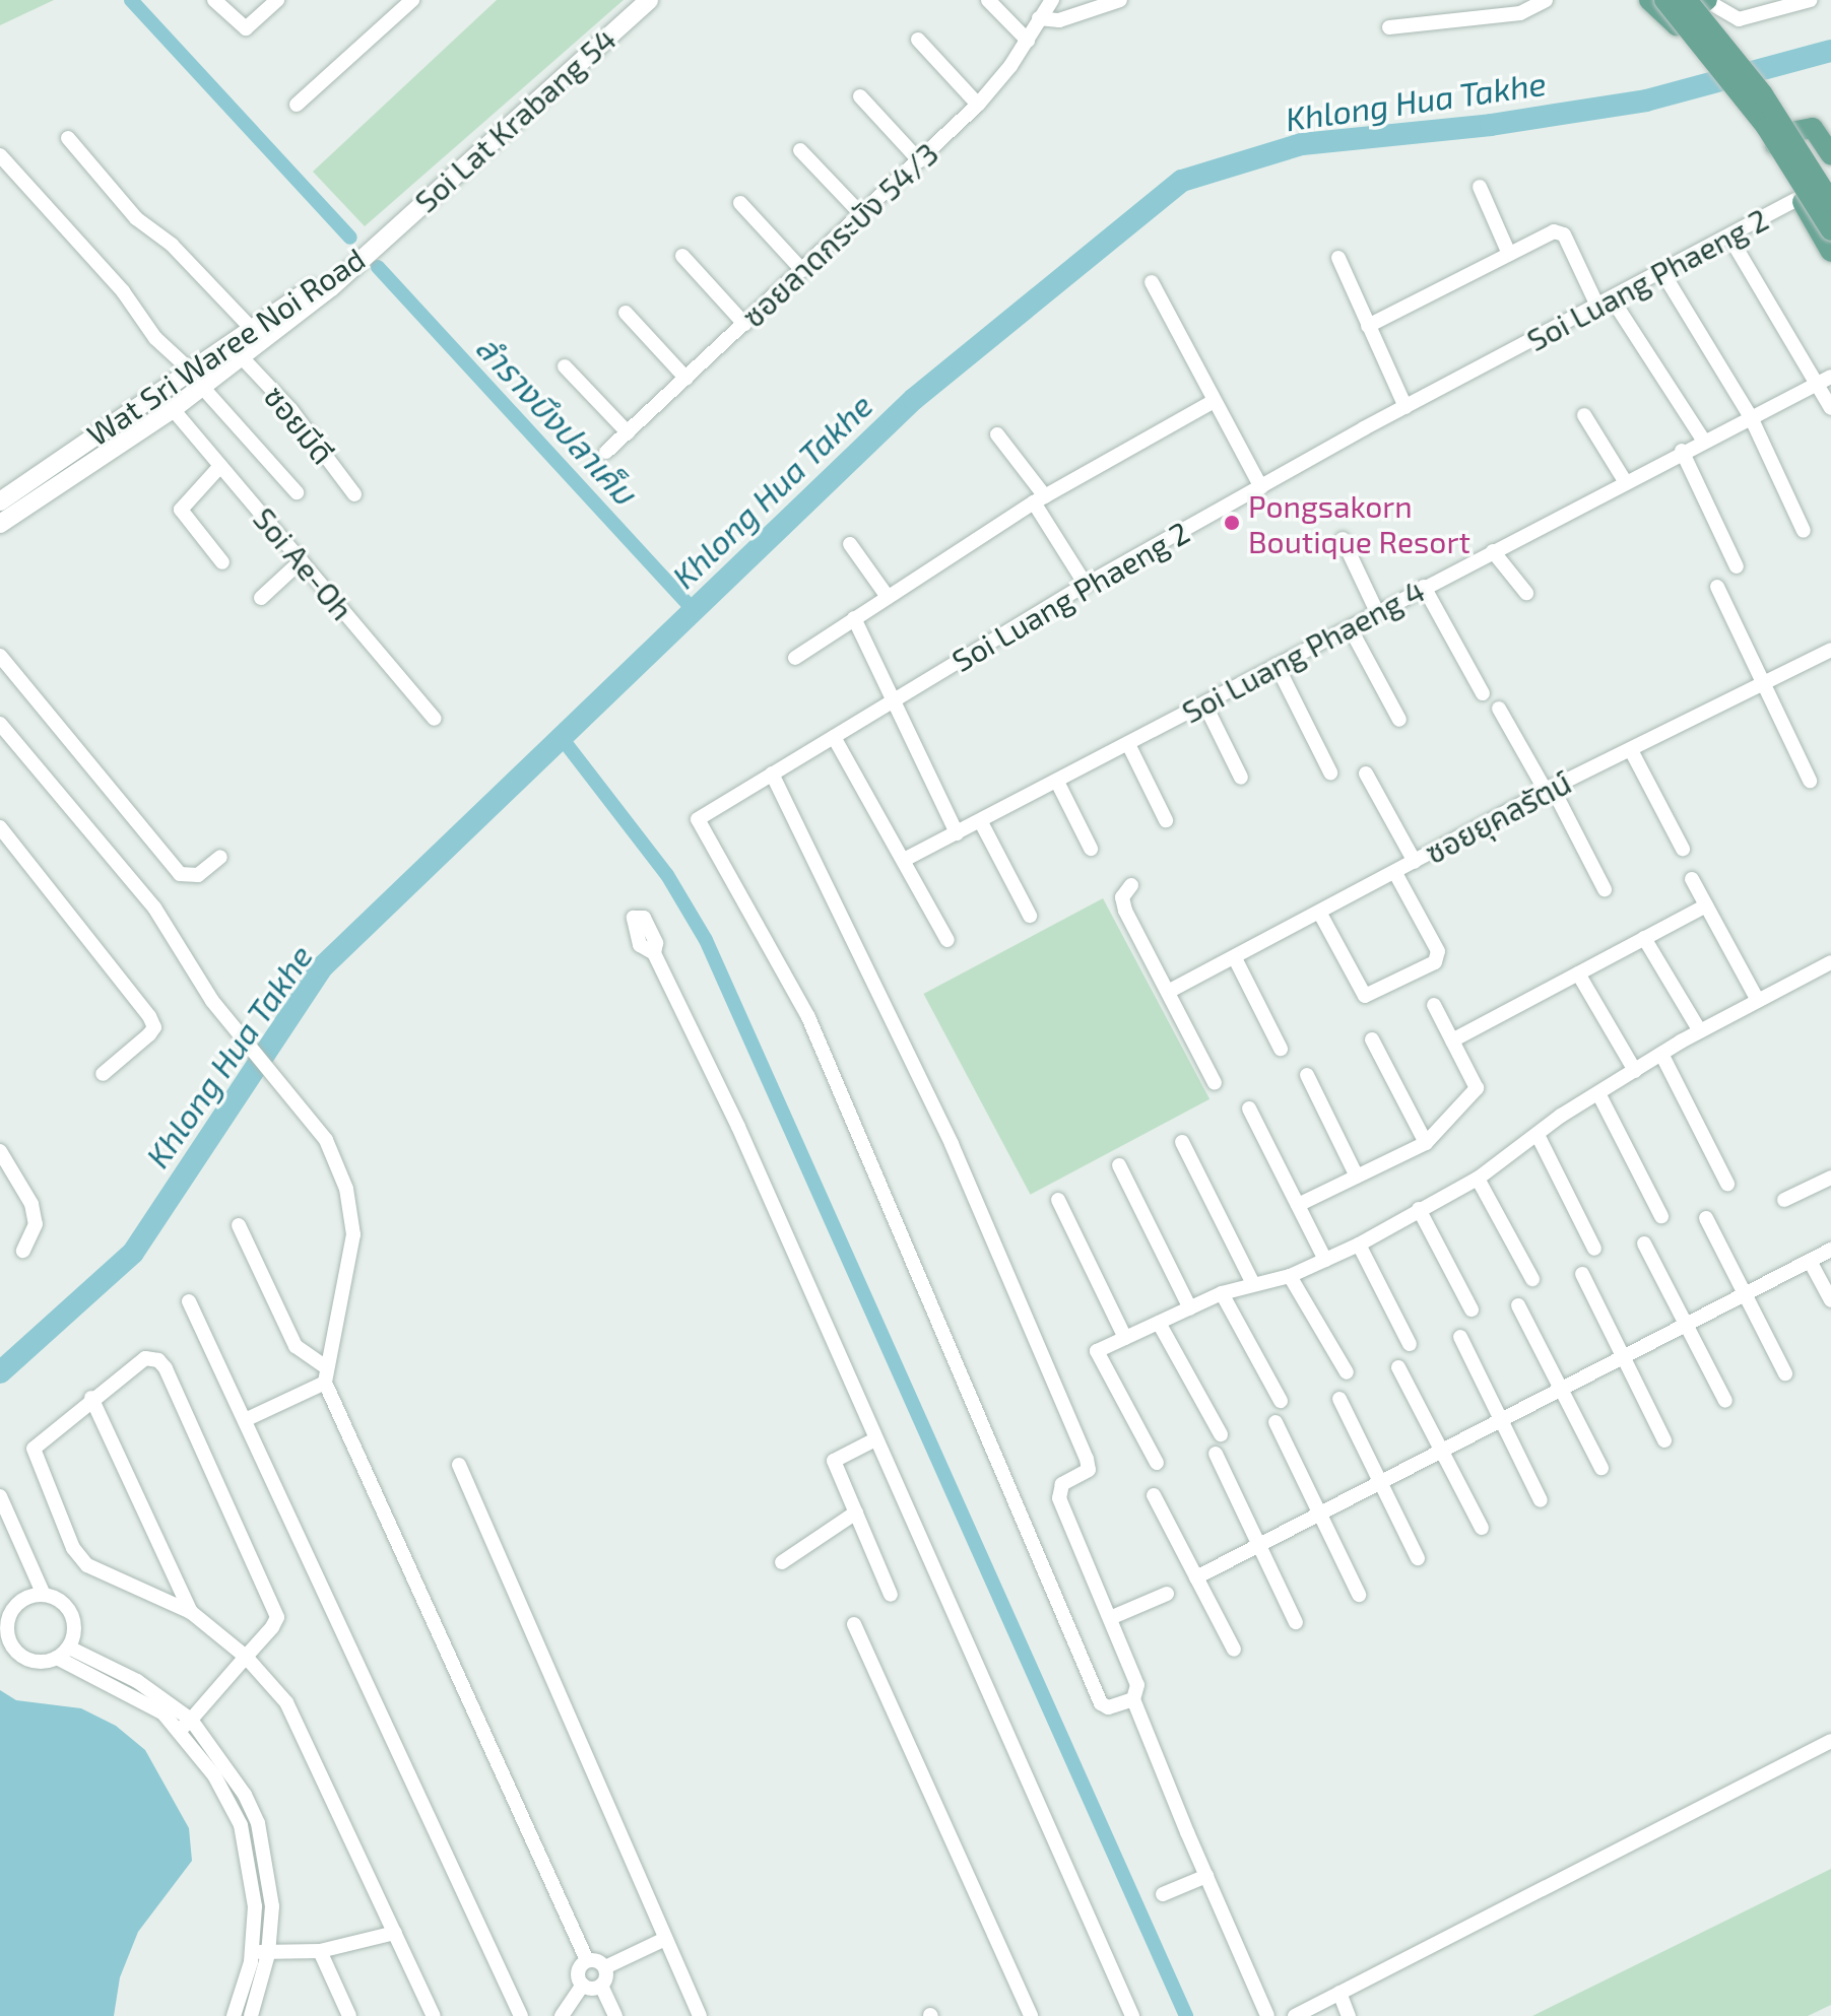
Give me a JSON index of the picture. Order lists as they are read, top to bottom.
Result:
{
  "streets": {
    "main road": ["Soi Lat Krabang 54", "Wat Sri Waree Noi Road"],
    "street": [
      "ซอยลาดกระบัง 54/3",
      "Soi Luang Phaeng 2",
      "ซอยมีดี",
      "Soi Ae-Oh",
      "Soi Luang Phaeng 4",
      "ซอยยุคลรัตน์"
    ]
  },
  "crossings": [
    ["Soi Lat Krabang 54", "Wat Sri Waree Noi Road"],
    ["Wat Sri Waree Noi Road", "ซอยมีดี"],
    ["Wat Sri Waree Noi Road", "Soi Ae-Oh"]
  ],
  "water": ["Khlong Hua Takhe", "ลำรางบึงปลาเค็ม"],
  "places": ["Pongsakorn Boutique Resort"]
}
